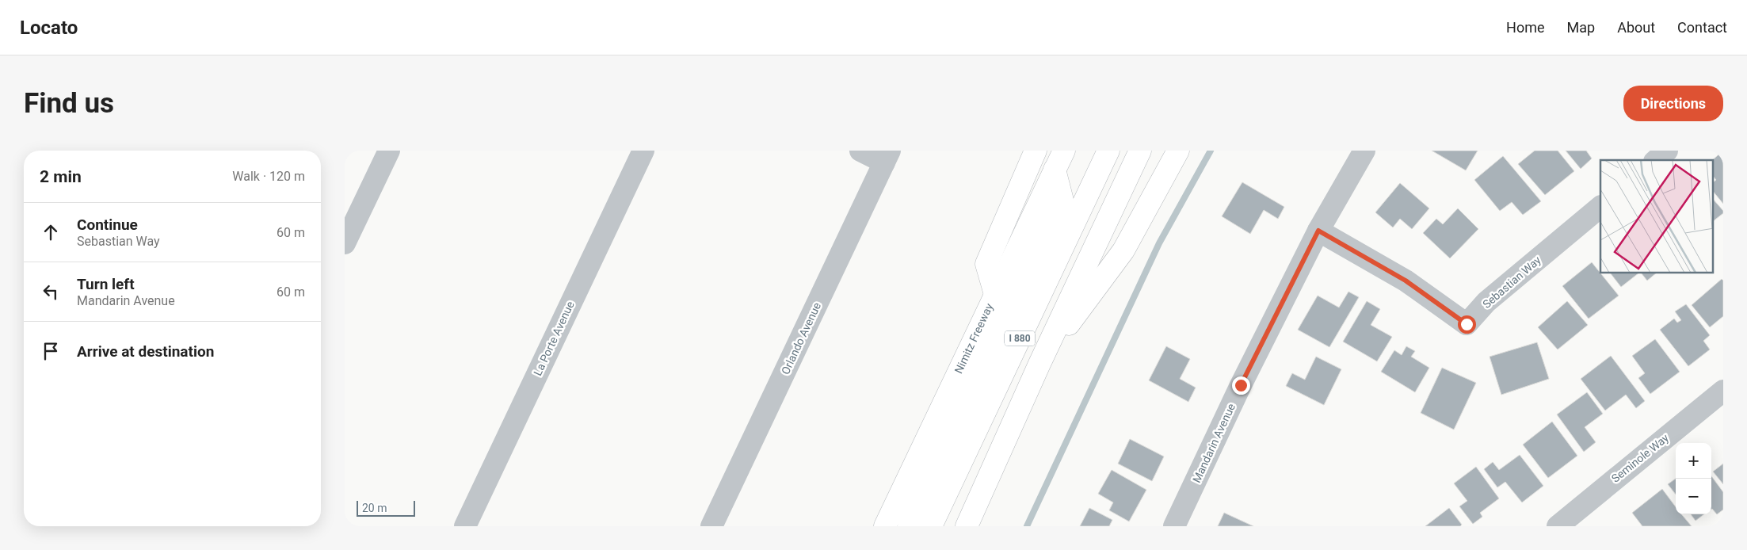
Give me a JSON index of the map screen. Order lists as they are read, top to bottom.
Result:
{
  "streets": {
    "highway": ["Nimitz Freeway", "I 880"],
    "street": [
      "Sebastian Way",
      "La Porte Avenue",
      "Orlando Avenue",
      "Mandarin Avenue",
      "Seminole Way"
    ]
  },
  "crossings": [
    ["Sebastian Way", "Mandarin Avenue"],
    ["Nimitz Freeway", "I 880"]
  ],
  "scale_bar": "20 m",
  "page": {
    "header": "Locato",
    "nav": [
      "Home",
      "Map",
      "About",
      "Contact"
    ],
    "buttons": "Directions",
    "title": "Find us",
    "heading": ["2 min", "Walk · 120 m"],
    "list": [
      ["Continue", "Sebastian Way", "60 m"],
      ["Turn left", "Mandarin Avenue", "60 m"],
      "Arrive at destination"
    ],
    "map_buttons": ["+", "−"],
    "scale": "20 m"
  }
}
